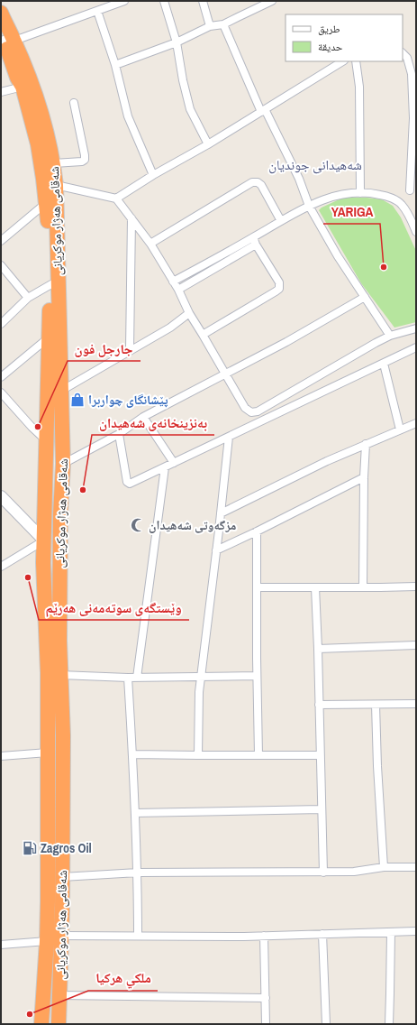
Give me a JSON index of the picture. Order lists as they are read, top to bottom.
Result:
{
  "streets": {
    "highway": ["شەقامی ھەژار موکریانی"]
  },
  "districts": ["شەھیدانی جوندیان"],
  "places": {
    "other": [
      "YARIGA",
      "جارجل فون",
      "بەنزینخانەی شەهیدان",
      "وێستگەی سوتەمەنی هەرێم",
      "ملكي هركيا"
    ],
    "shop": ["پێشانگای چواربرا"],
    "mosque": ["مزگەوتی شەهیدان"],
    "fuel station": ["Zagros Oil"]
  },
  "legend": ["طريق", "حديقة"]
}
